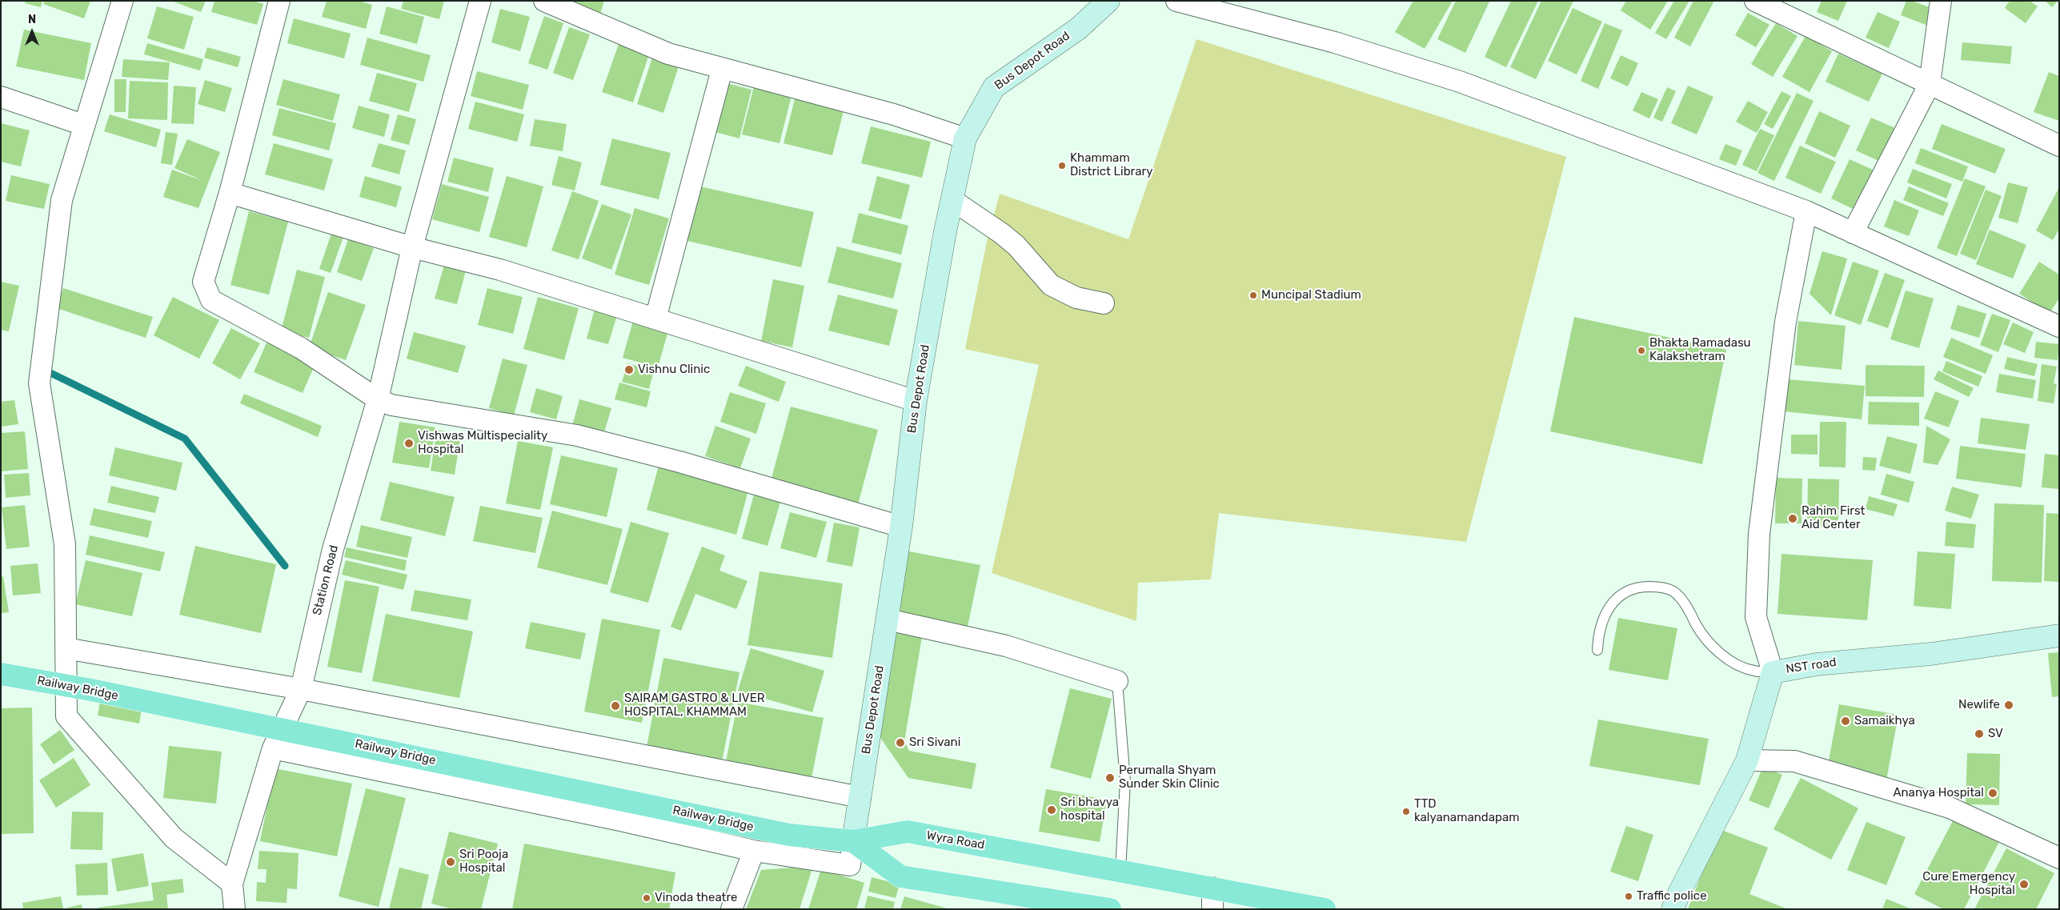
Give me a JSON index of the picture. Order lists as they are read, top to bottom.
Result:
{
  "streets": {
    "main road": ["Railway Bridge", "Wyra Road"],
    "street": ["Bus Depot Road", "Station Road", "NST road"]
  },
  "crossings": [
    ["Bus Depot Road", "Railway Bridge"],
    ["Bus Depot Road", "Wyra Road"],
    ["Railway Bridge", "Wyra Road"]
  ],
  "places": [
    "Khammam District Library",
    "Muncipal Stadium",
    "Bhakta Ramadasu Kalakshetram",
    "Vishnu Clinic",
    "Vishwas Multispeciality Hospital",
    "Rahim First Aid Center",
    "Newlife",
    "SAIRAM GASTRO & LIVER HOSPITAL, KHAMMAM",
    "Samaikhya",
    "SV",
    "Sri Sivani",
    "Perumalla Shyam Sunder Skin Clinic",
    "Ananya Hospital",
    "Sri bhavya hospital",
    "TTD kalyanamandapam",
    "Sri Pooja Hospital",
    "Cure Emergency Hospital",
    "Traffic police",
    "Vinoda theatre"
  ],
  "north": "top"
}
